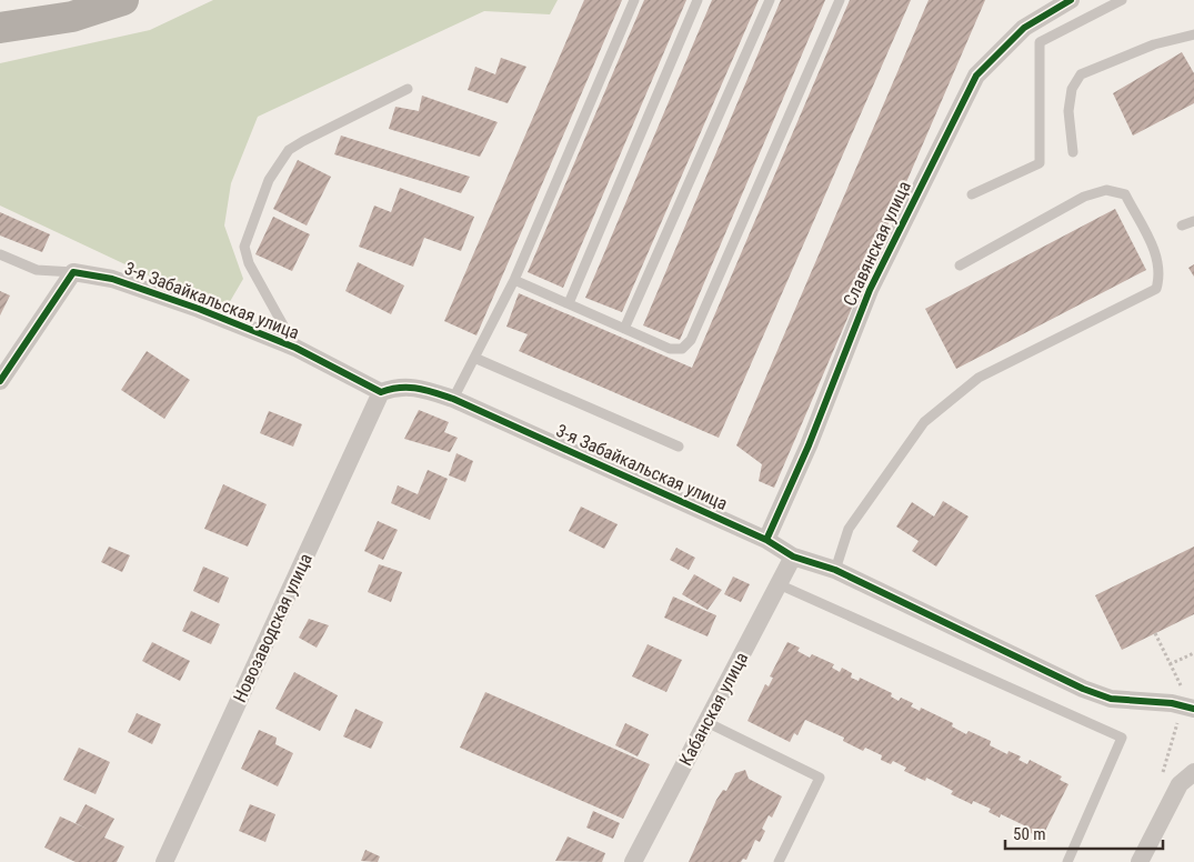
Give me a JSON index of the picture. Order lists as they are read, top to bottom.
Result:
{
  "streets": {
    "street": [
      "Славянская улица",
      "3-я Забайкальская улица",
      "Новозаводская улица",
      "Кабанская улица"
    ]
  },
  "crossings": [
    ["Славянская улица", "3-я Забайкальская улица"],
    ["3-я Забайкальская улица", "Новозаводская улица"],
    ["3-я Забайкальская улица", "Кабанская улица"]
  ],
  "scale_bar": "50 m"
}
